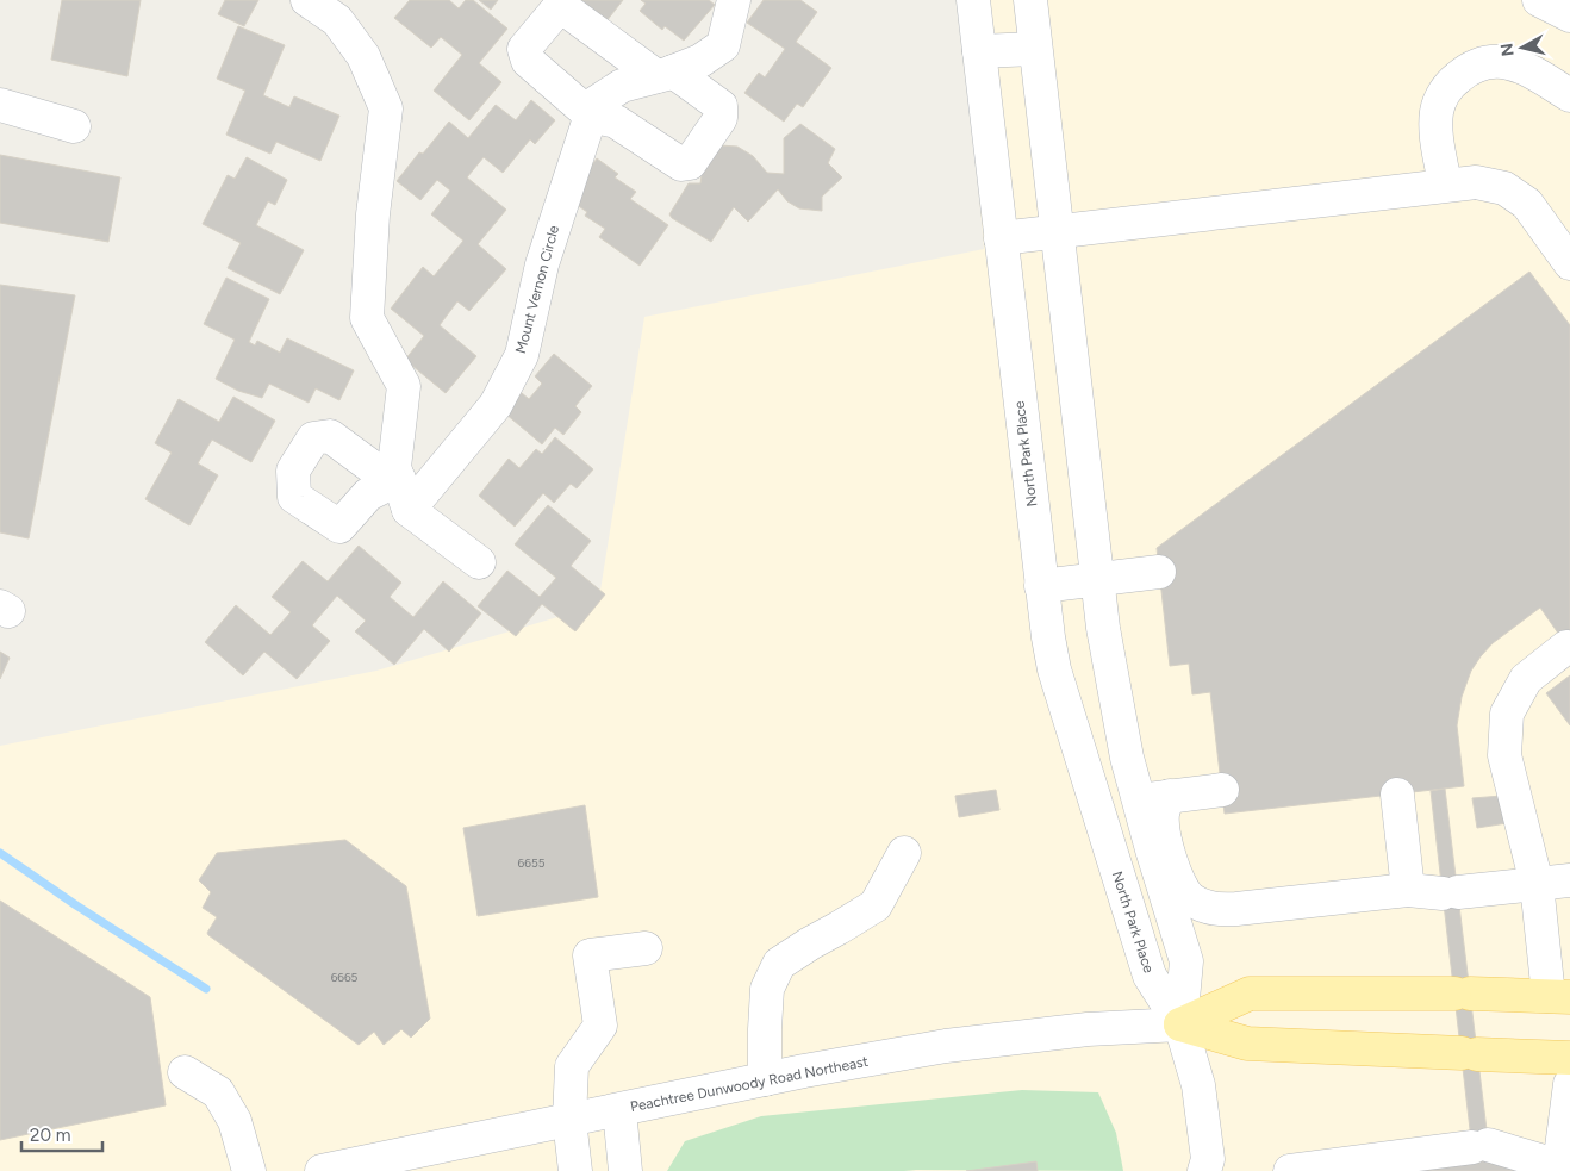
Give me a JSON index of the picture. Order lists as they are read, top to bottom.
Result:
{
  "streets": {
    "main road": ["Peachtree Dunwoody Road Northeast"],
    "street": ["Mount Vernon Circle", "North Park Place"]
  },
  "crossings": [
    ["North Park Place", "Peachtree Dunwoody Road Northeast"]
  ],
  "house_numbers": ["6655", "6665"],
  "scale_bar": "20 m",
  "north": "left"
}
